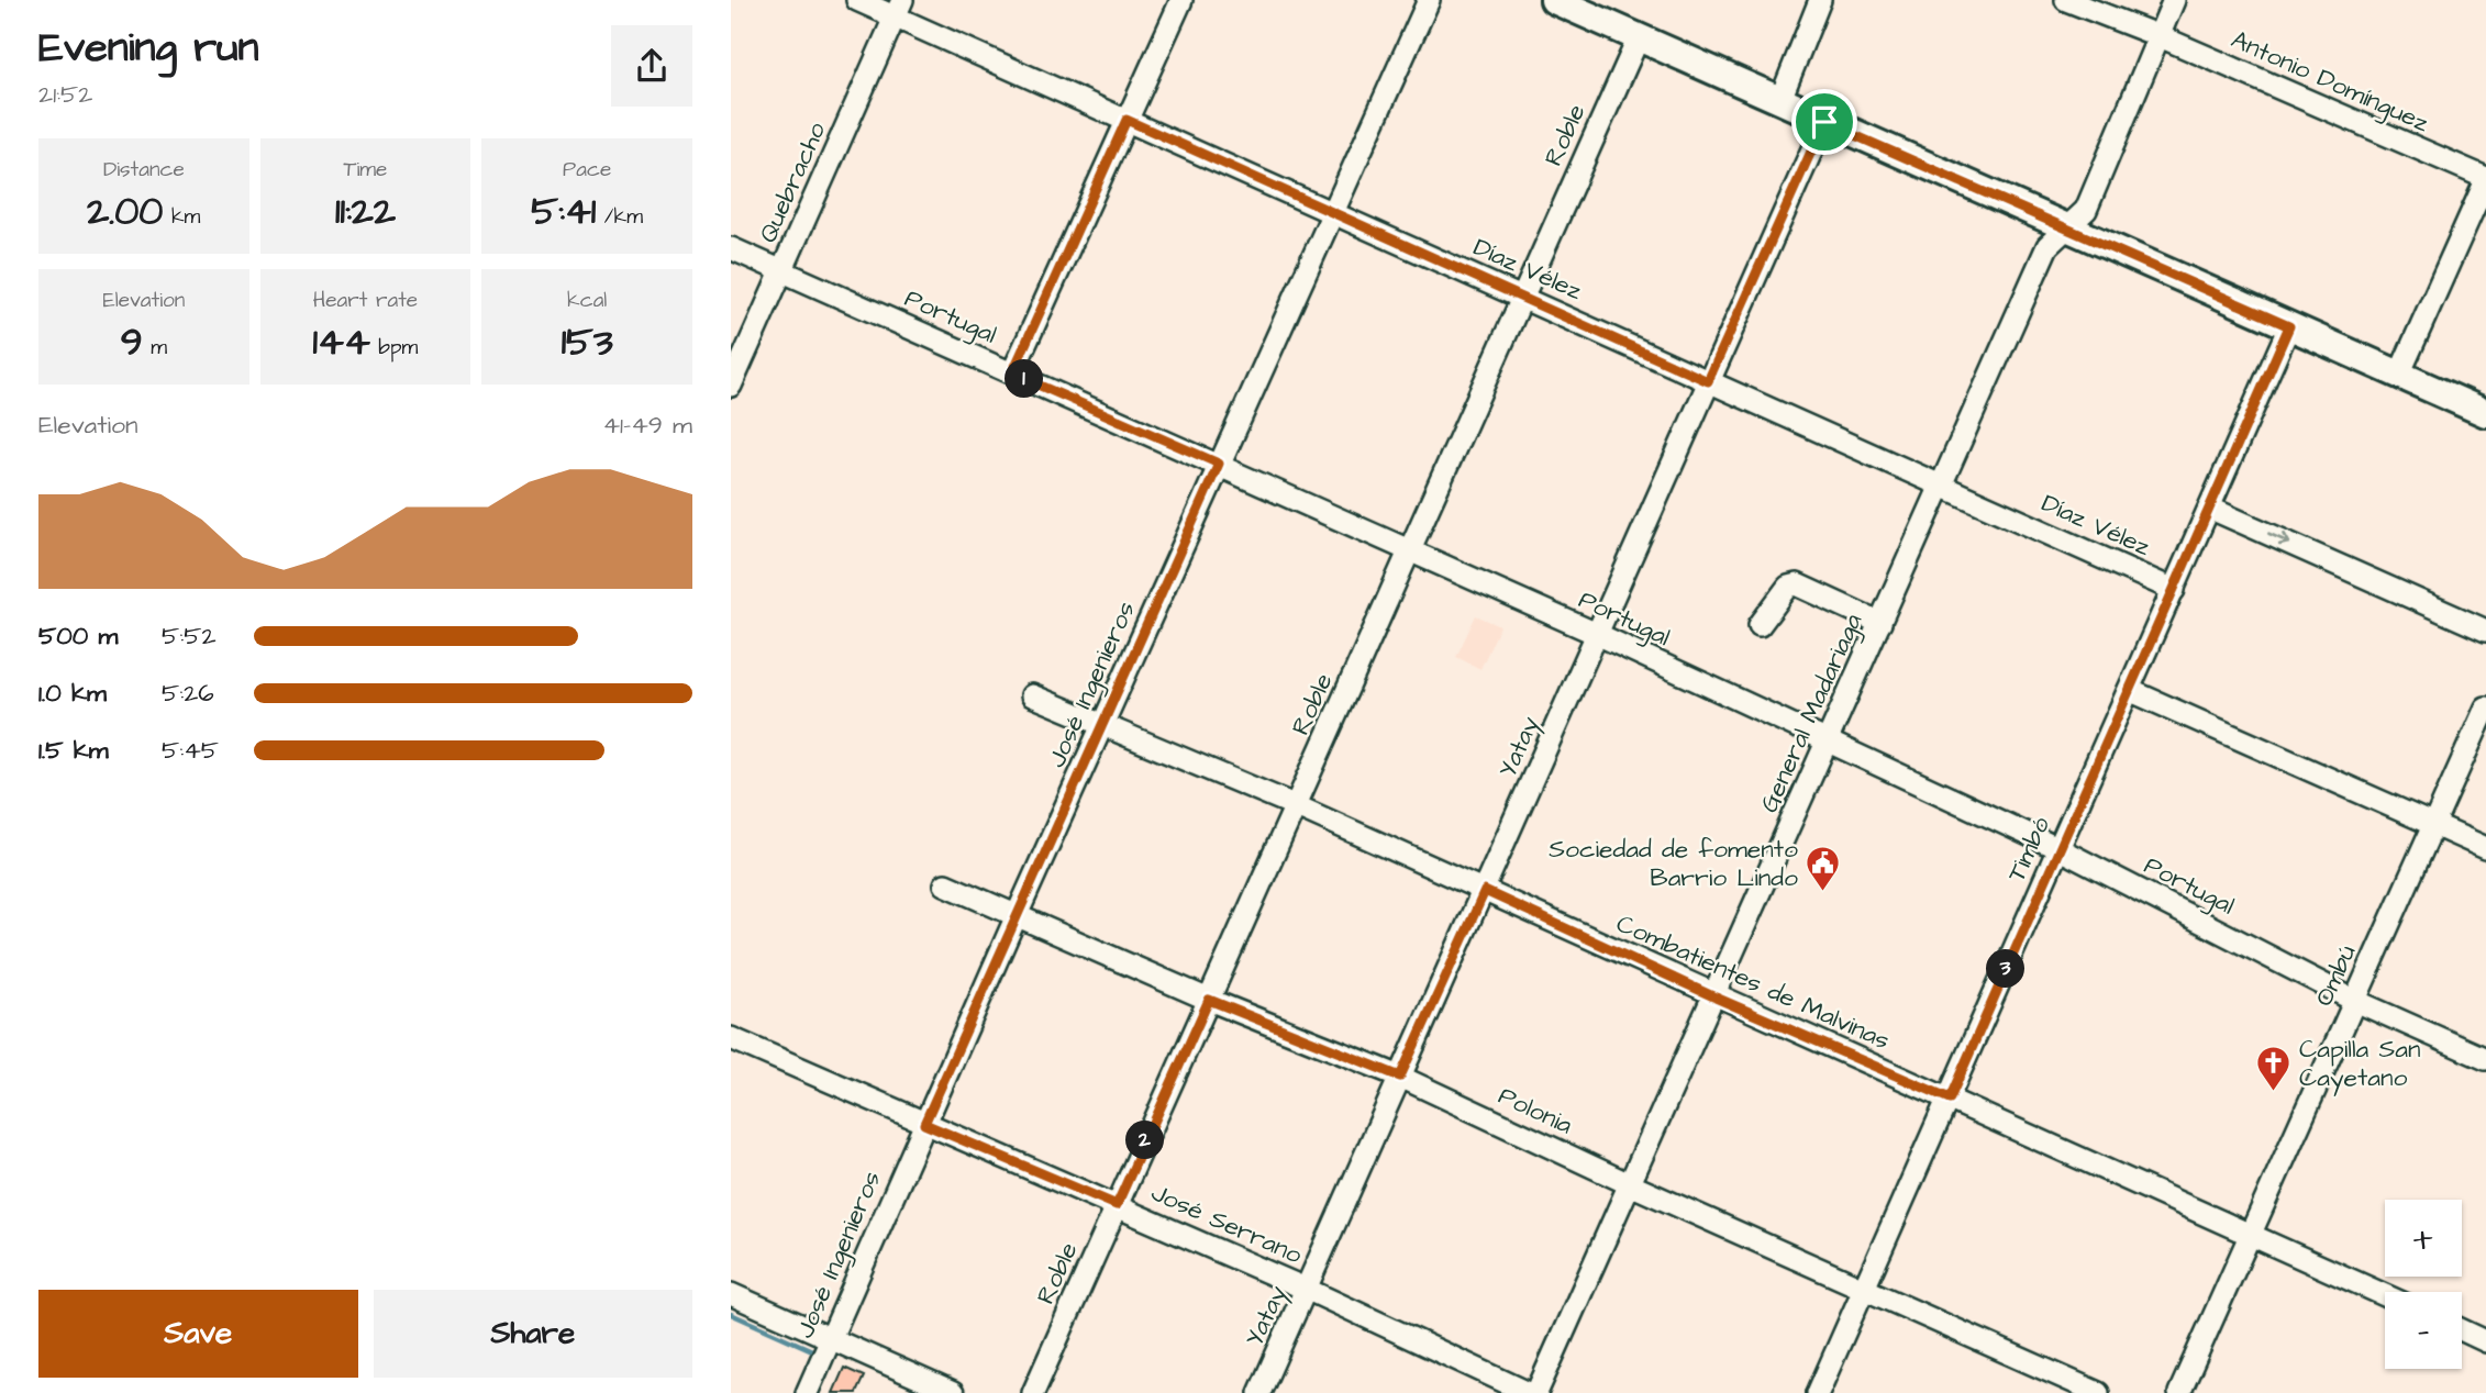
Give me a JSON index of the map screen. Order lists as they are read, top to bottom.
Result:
{
  "streets": {
    "street": [
      "Antonio Domínguez",
      "Roble",
      "Quebracho",
      "Díaz Vélez",
      "Portugal",
      "José Ingenieros",
      "General Madariaga",
      "Yatay",
      "Timbó",
      "Ombú",
      "Combatientes de Malvinas",
      "Polonia",
      "José Serrano"
    ]
  },
  "crossings": [
    ["Antonio Domínguez", "General Madariaga"],
    ["Roble", "Díaz Vélez"],
    ["Roble", "Portugal"],
    ["Roble", "Combatientes de Malvinas"],
    ["Roble", "Polonia"],
    ["Roble", "José Serrano"],
    ["Quebracho", "Díaz Vélez"],
    ["Quebracho", "Portugal"],
    ["Díaz Vélez", "José Ingenieros"],
    ["Díaz Vélez", "General Madariaga"],
    ["Díaz Vélez", "Yatay"],
    ["Díaz Vélez", "Timbó"],
    ["Portugal", "José Ingenieros"],
    ["Portugal", "General Madariaga"],
    ["Portugal", "Yatay"],
    ["Portugal", "Timbó"],
    ["Portugal", "Ombú"],
    ["José Ingenieros", "Combatientes de Malvinas"],
    ["José Ingenieros", "Polonia"],
    ["José Ingenieros", "José Serrano"],
    ["General Madariaga", "Combatientes de Malvinas"],
    ["General Madariaga", "Polonia"],
    ["Yatay", "Combatientes de Malvinas"],
    ["Yatay", "Polonia"],
    ["Yatay", "José Serrano"],
    ["Timbó", "Combatientes de Malvinas"],
    ["Timbó", "Polonia"],
    ["Ombú", "Combatientes de Malvinas"]
  ],
  "places": {
    "public building": ["Sociedad de fomento Barrio Lindo"],
    "church": ["Capilla San Cayetano"]
  },
  "page": {
    "heading": ["Evening run", "21:52"],
    "stats": [
      ["Distance", "2.00 km"],
      ["Time", "11:22"],
      ["Pace", "5:41 /km"],
      ["Elevation", "9 m"],
      ["Heart rate", "144 bpm"],
      ["kcal", "153"]
    ],
    "pins": ["1", "3", "2"],
    "chart": ["Elevation", "41–49 m"],
    "list": [
      {
        "name": "500 m",
        "note": "5:52"
      },
      {
        "name": "1.0 km",
        "note": "5:26"
      },
      {
        "name": "1.5 km",
        "note": "5:45"
      }
    ],
    "map_buttons": ["+", "−"],
    "buttons": ["Save", "Share"]
  }
}
